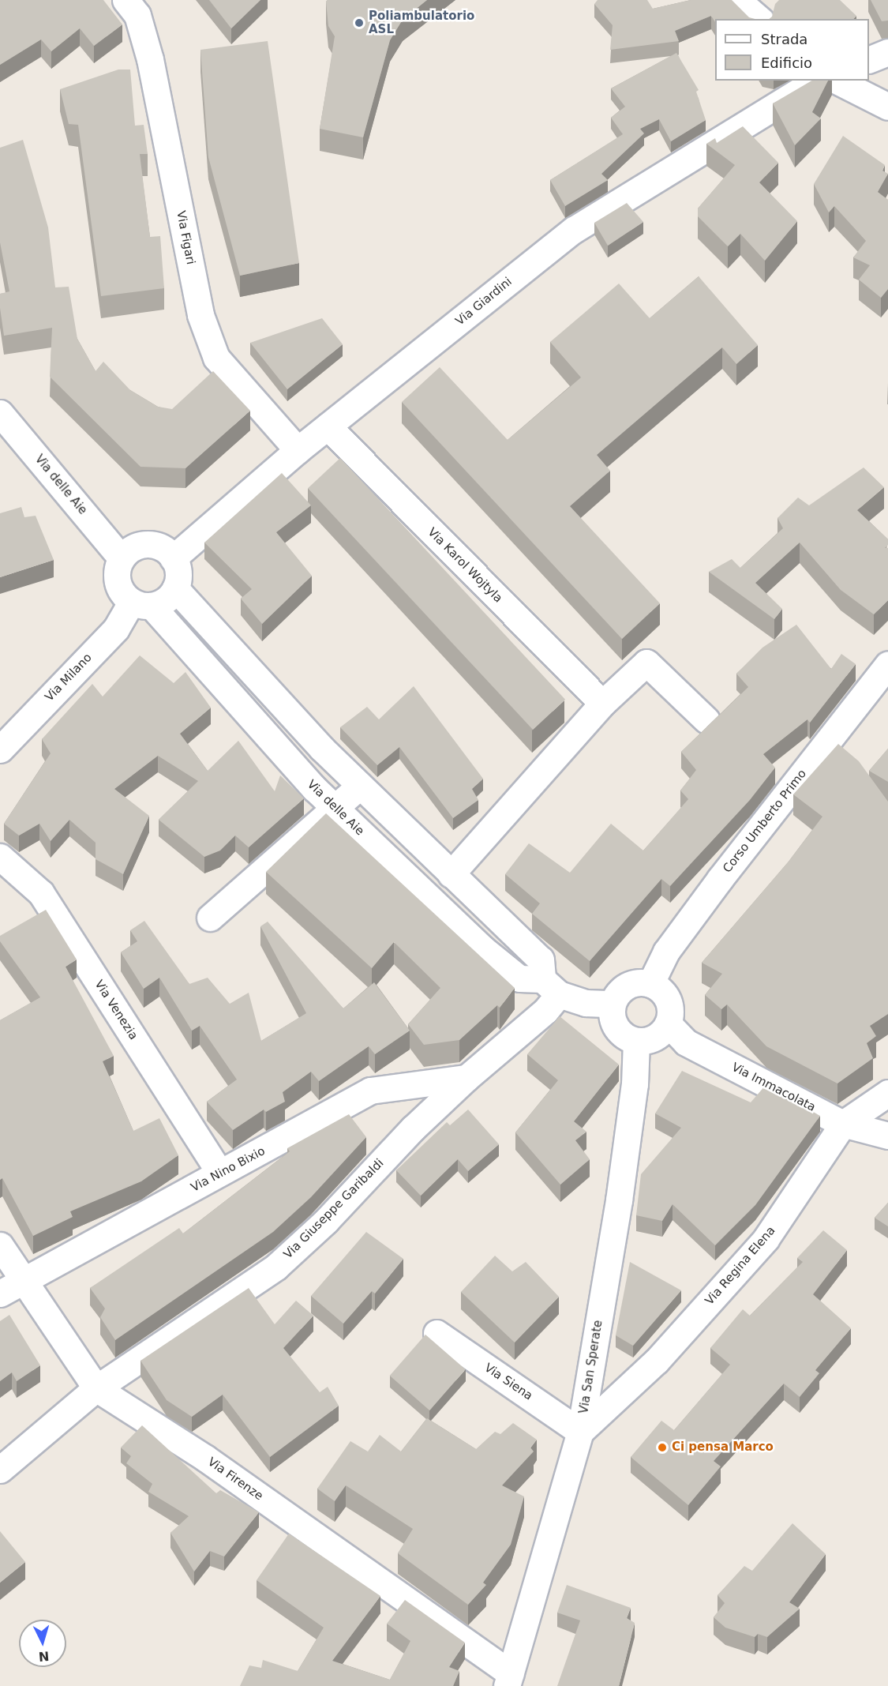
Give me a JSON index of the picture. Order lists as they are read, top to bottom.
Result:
{
  "streets": {
    "street": [
      "Via Figari",
      "Via Giardini",
      "Via delle Aie",
      "Via Karol Wojtyla",
      "Via Milano",
      "Corso Umberto Primo",
      "Via Venezia",
      "Via Immacolata",
      "Via Nino Bixio",
      "Via Giuseppe Garibaldi",
      "Via Regina Elena",
      "Via San Sperate",
      "Via Siena",
      "Via Firenze"
    ]
  },
  "crossings": [
    ["Via Figari", "Via Giardini"],
    ["Via Giardini", "Via delle Aie"],
    ["Via Giardini", "Via Karol Wojtyla"],
    ["Via Giardini", "Via Milano"],
    ["Via delle Aie", "Via Milano"],
    ["Via delle Aie", "Corso Umberto Primo"],
    ["Via delle Aie", "Via Immacolata"],
    ["Via delle Aie", "Via Giuseppe Garibaldi"],
    ["Via delle Aie", "Via San Sperate"],
    ["Corso Umberto Primo", "Via Immacolata"],
    ["Corso Umberto Primo", "Via San Sperate"],
    ["Via Venezia", "Via Nino Bixio"],
    ["Via Immacolata", "Via Regina Elena"],
    ["Via Immacolata", "Via San Sperate"],
    ["Via Nino Bixio", "Via Giuseppe Garibaldi"],
    ["Via Nino Bixio", "Via Firenze"],
    ["Via Giuseppe Garibaldi", "Via Firenze"],
    ["Via Regina Elena", "Via San Sperate"],
    ["Via Regina Elena", "Via Siena"],
    ["Via San Sperate", "Via Siena"],
    ["Via San Sperate", "Via Firenze"]
  ],
  "places": ["Poliambulatorio ASL", "Ci pensa Marco"],
  "legend": ["Strada", "Edificio"],
  "north": "bottom"
}
